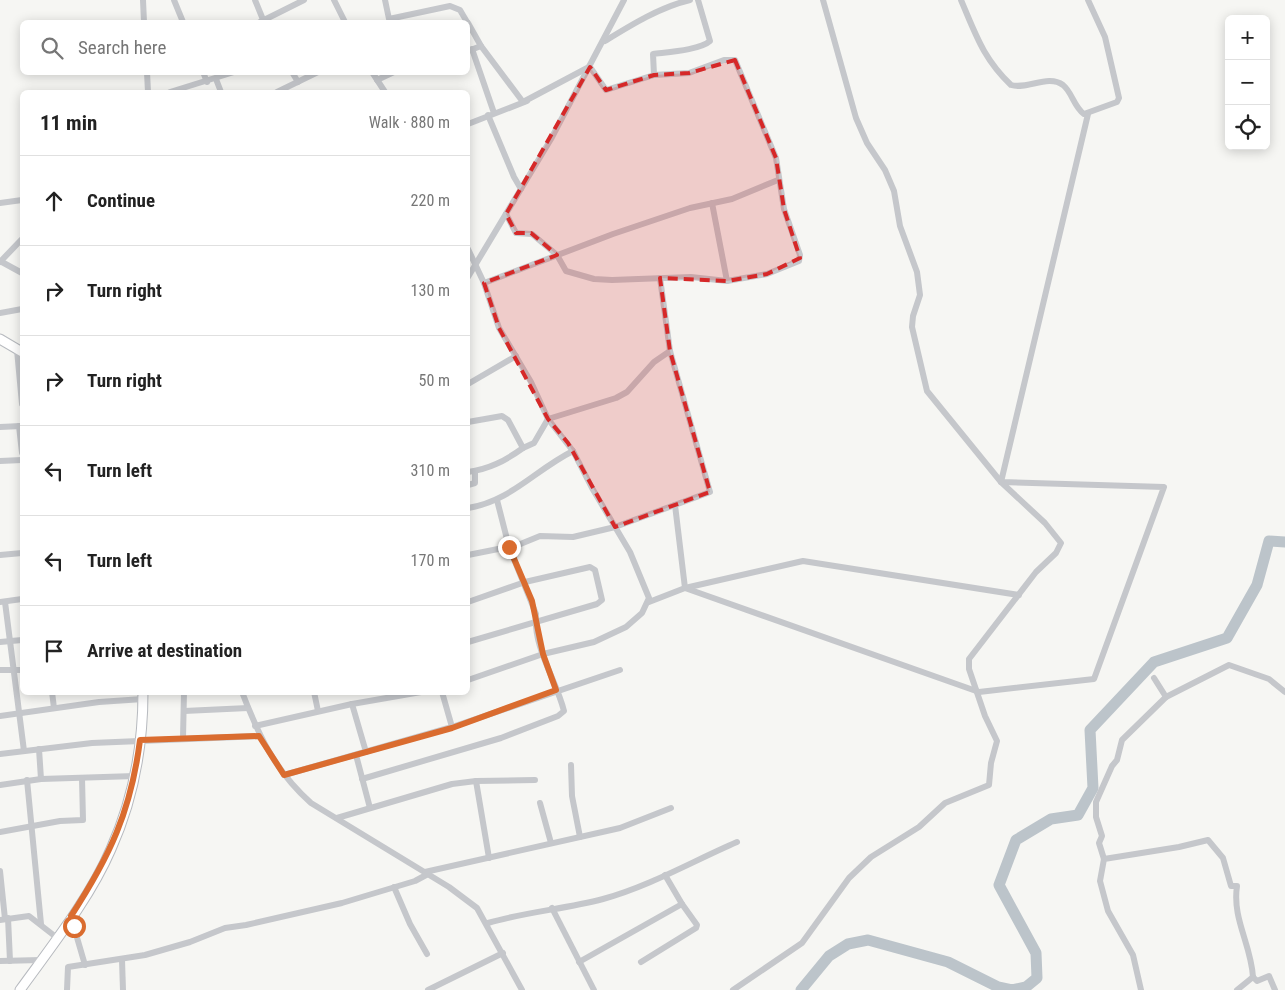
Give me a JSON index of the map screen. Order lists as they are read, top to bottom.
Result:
{
  "page": {
    "map_buttons": ["+", "−"],
    "search": "Search here",
    "heading": ["11 min", "Walk · 880 m"],
    "list": [
      ["Continue", "220 m"],
      ["Turn right", "130 m"],
      ["Turn right", "50 m"],
      ["Turn left", "310 m"],
      ["Turn left", "170 m"],
      "Arrive at destination"
    ]
  }
}
